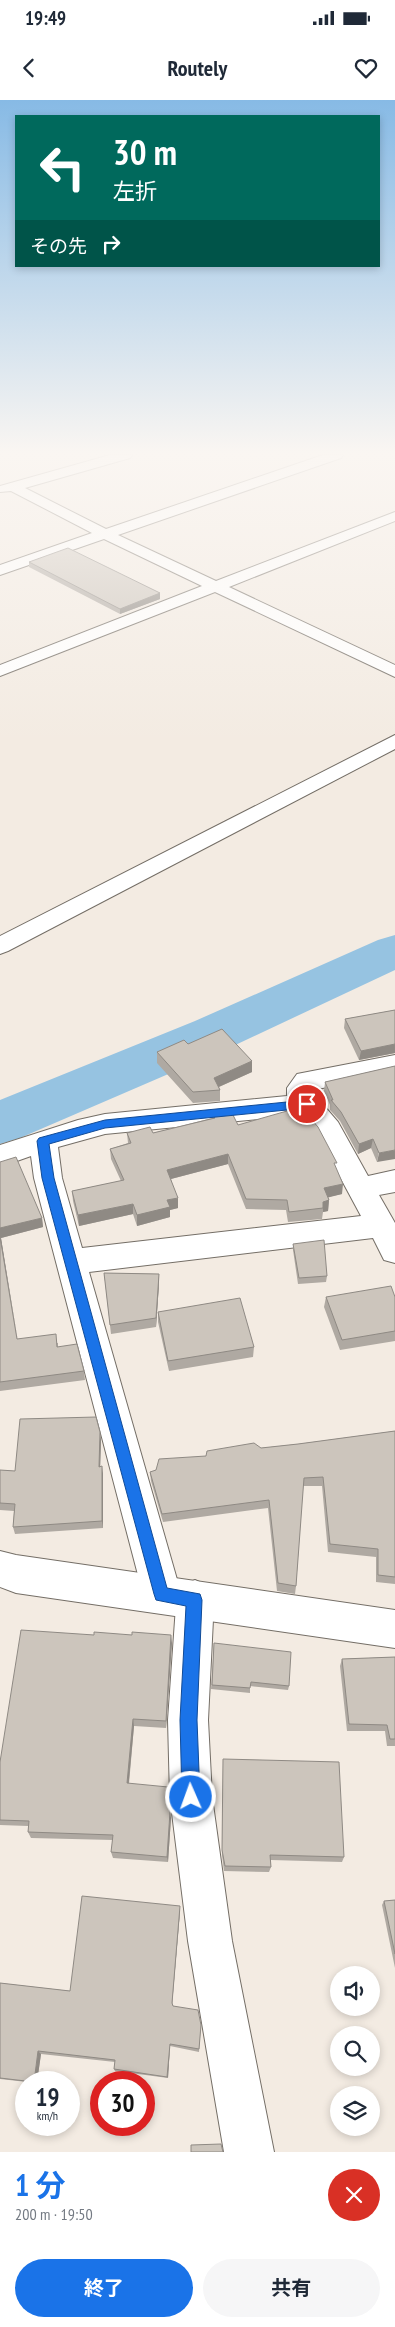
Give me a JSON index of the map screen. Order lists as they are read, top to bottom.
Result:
{
  "page": {
    "status": "19:49",
    "header": "Routely",
    "turn": ["30 m", "左折"],
    "then": "その先",
    "speed": "19 km/h",
    "limit": "30",
    "heading": ["1 分", "200 m · 19:50"],
    "buttons": ["終了", "共有"]
  }
}
